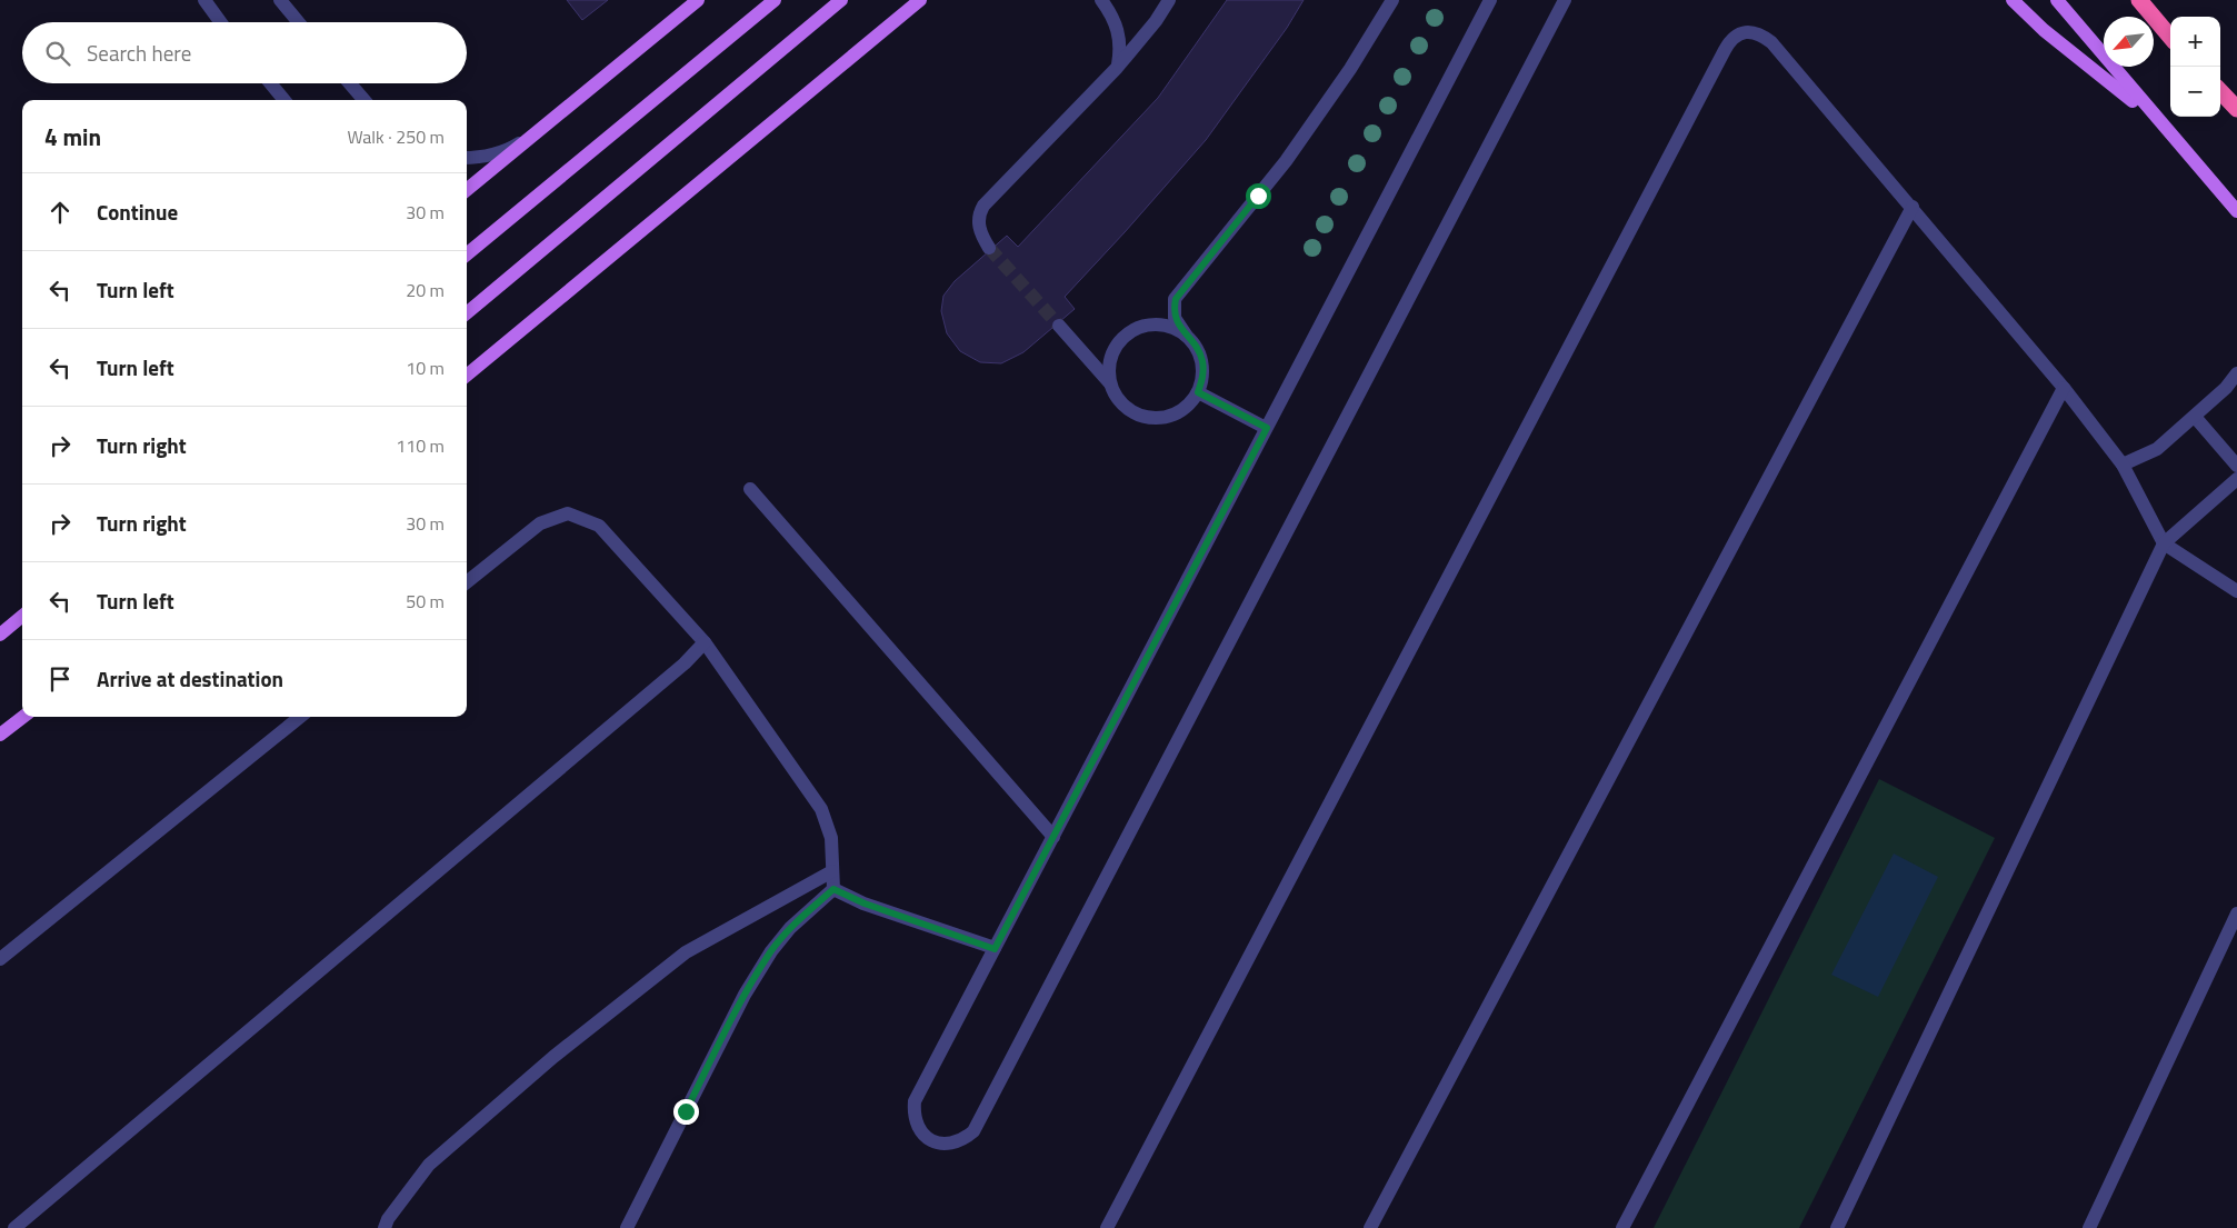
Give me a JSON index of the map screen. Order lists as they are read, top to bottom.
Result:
{
  "north": "bottom left",
  "page": {
    "map_buttons": ["+", "−"],
    "search": "Search here",
    "heading": ["4 min", "Walk · 250 m"],
    "list": [
      ["Continue", "30 m"],
      ["Turn left", "20 m"],
      ["Turn left", "10 m"],
      ["Turn right", "110 m"],
      ["Turn right", "30 m"],
      ["Turn left", "50 m"],
      "Arrive at destination"
    ]
  }
}
